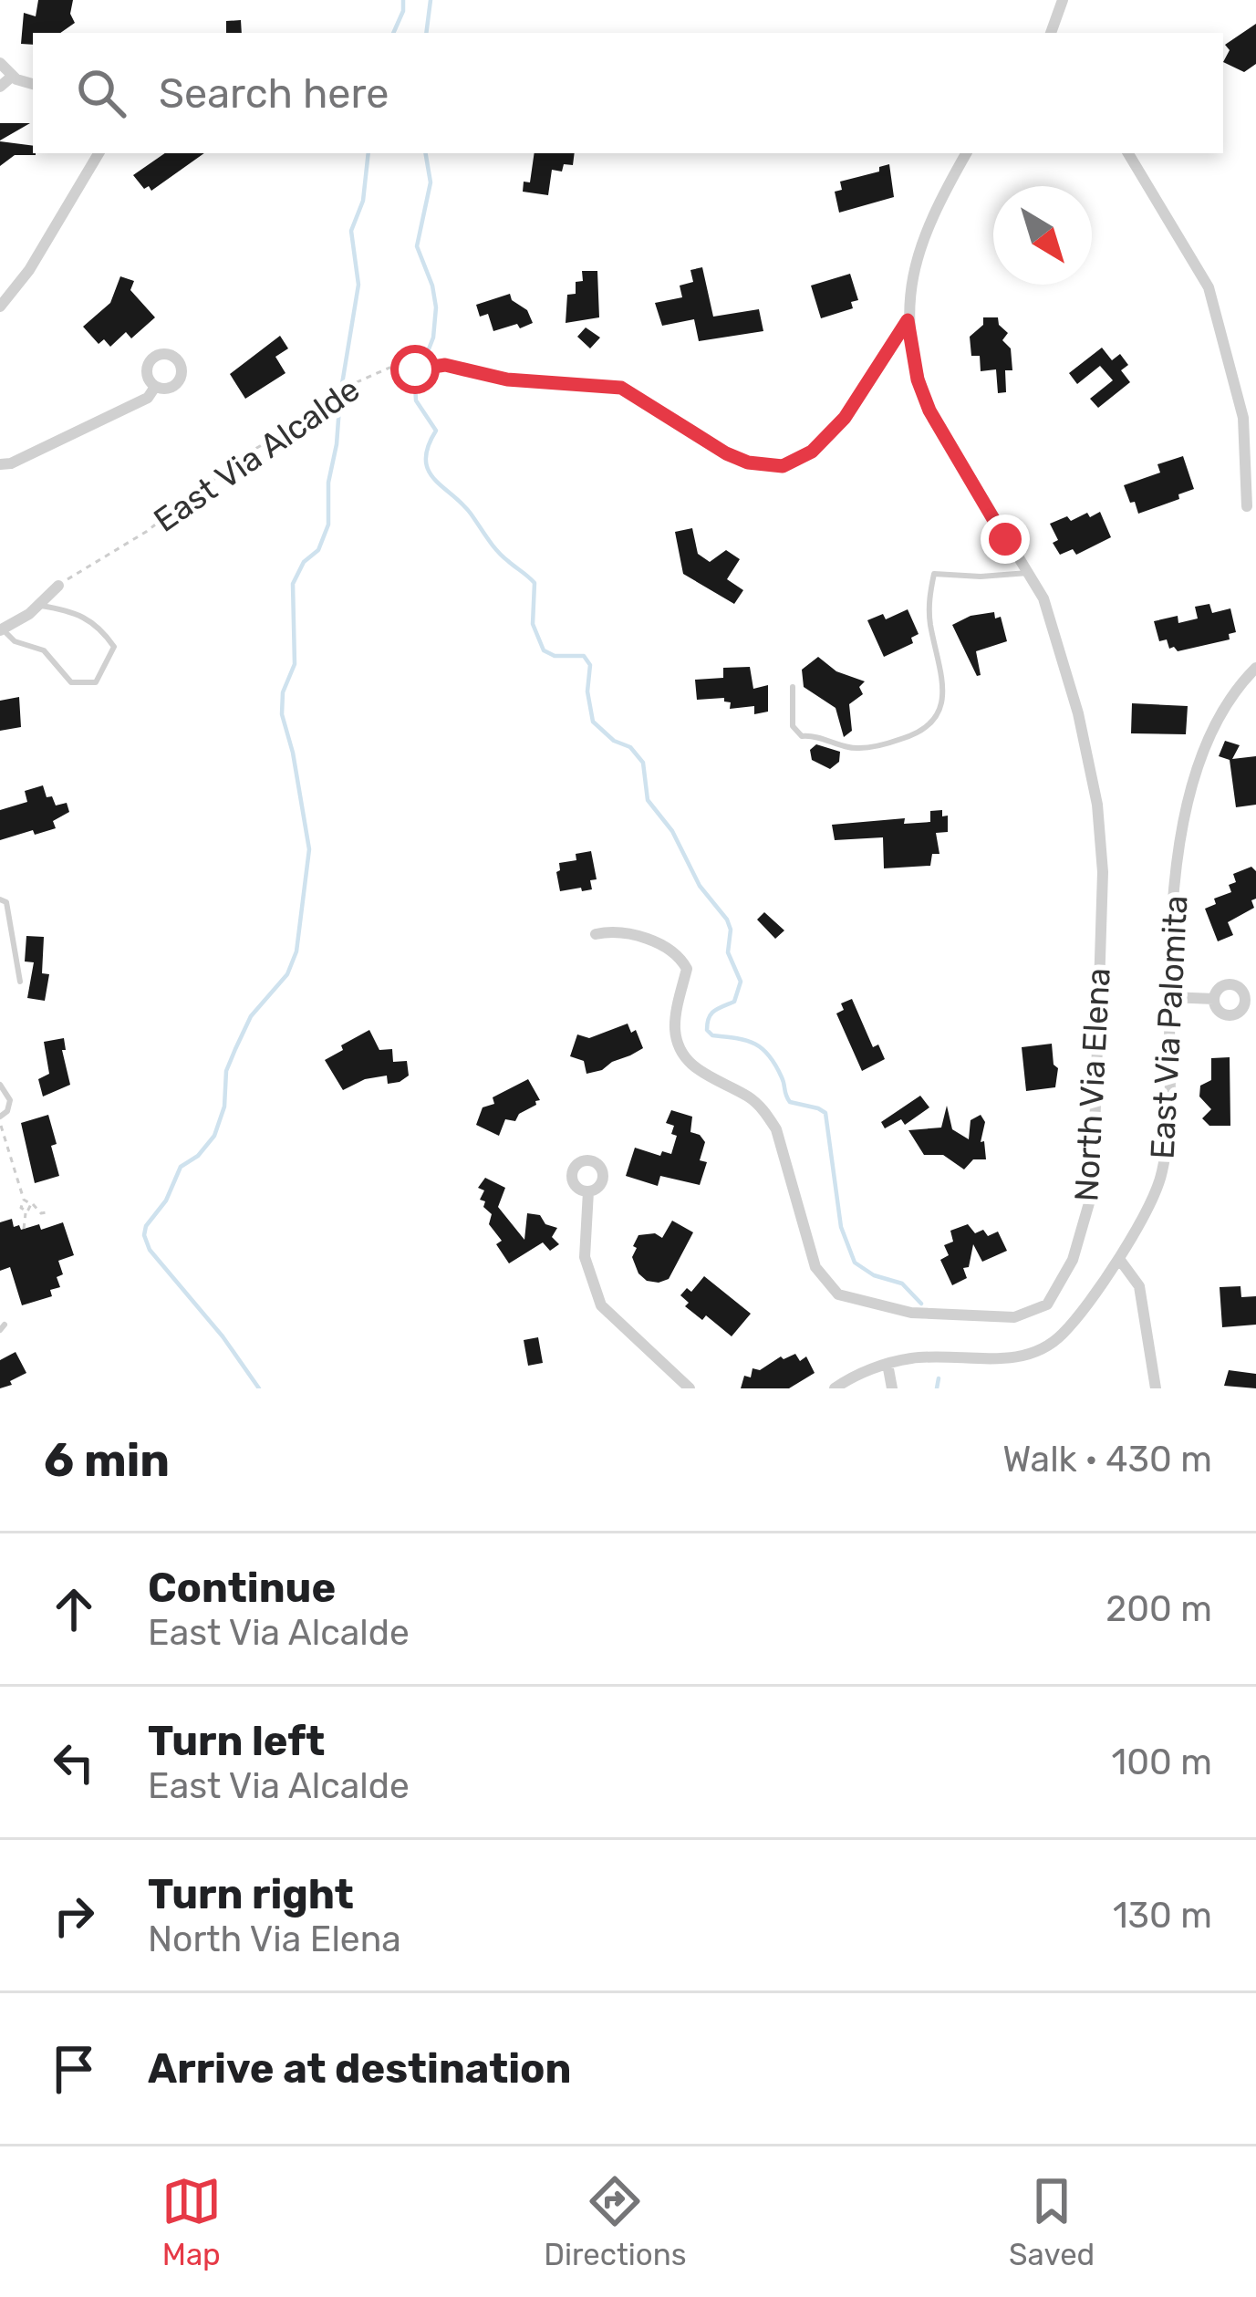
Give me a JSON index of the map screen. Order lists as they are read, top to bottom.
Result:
{
  "streets": {
    "street": ["East Via Palomita", "North Via Elena"],
    "path": ["East Via Alcalde"]
  },
  "north": "bottom right",
  "page": {
    "search": "Search here",
    "heading": ["6 min", "Walk · 430 m"],
    "list": [
      ["Continue", "East Via Alcalde", "200 m"],
      ["Turn left", "East Via Alcalde", "100 m"],
      ["Turn right", "North Via Elena", "130 m"],
      "Arrive at destination"
    ],
    "nav": ["Map", "Directions", "Saved"]
  }
}
